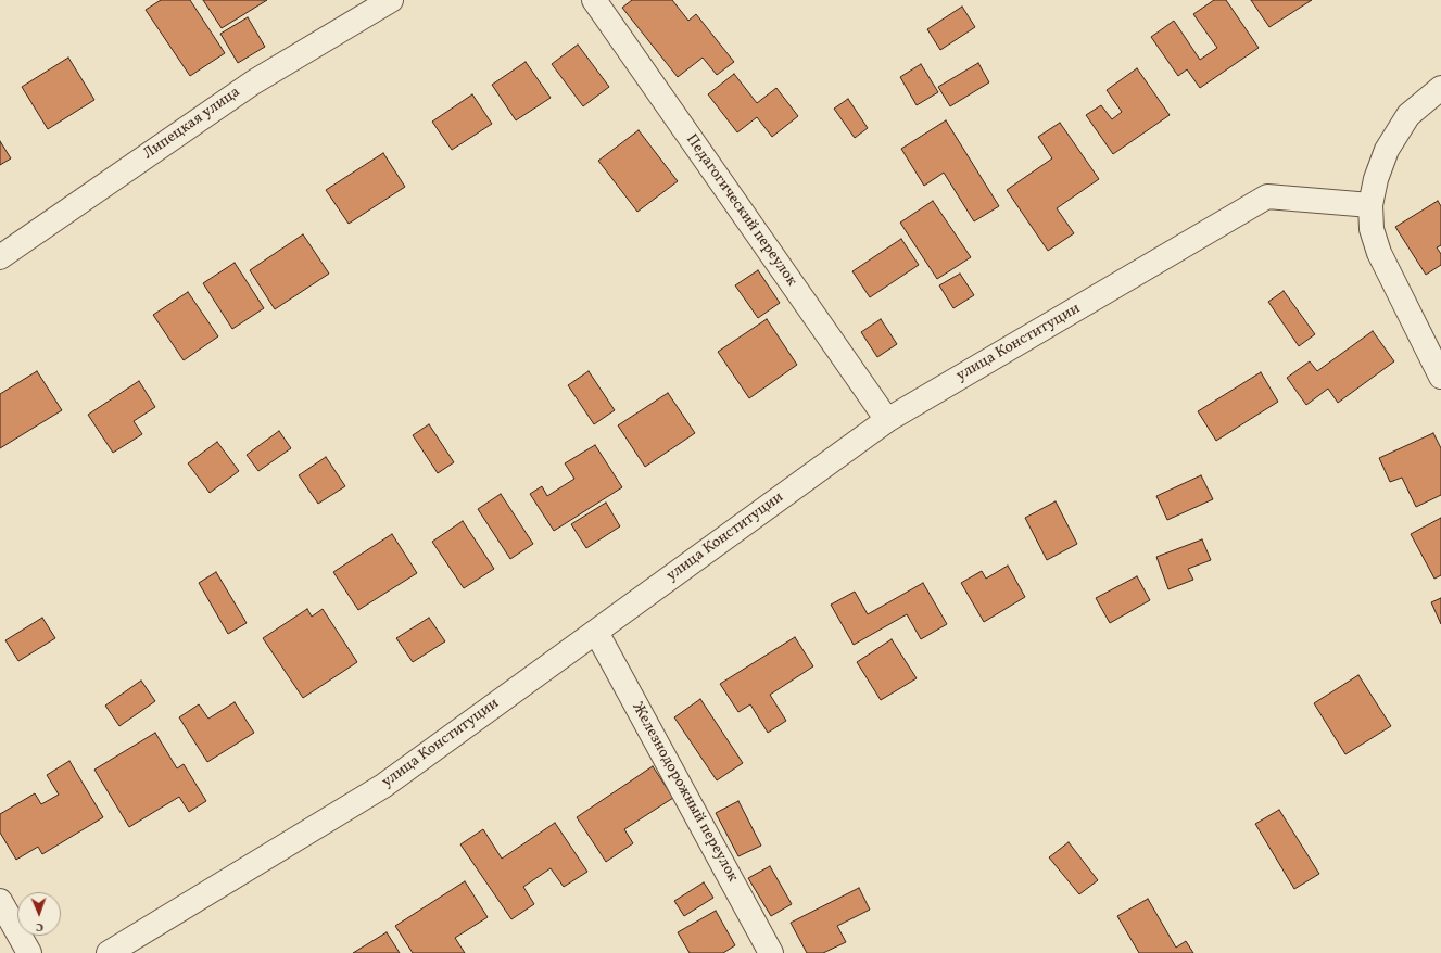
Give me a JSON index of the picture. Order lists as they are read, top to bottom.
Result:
{
  "streets": {
    "street": [
      "Липецкая улица",
      "Педагогический переулок",
      "улица Конституции",
      "Железнодорожный переулок"
    ]
  },
  "crossings": [
    ["Педагогический переулок", "улица Конституции"],
    ["улица Конституции", "Железнодорожный переулок"]
  ],
  "north": "bottom"
}
